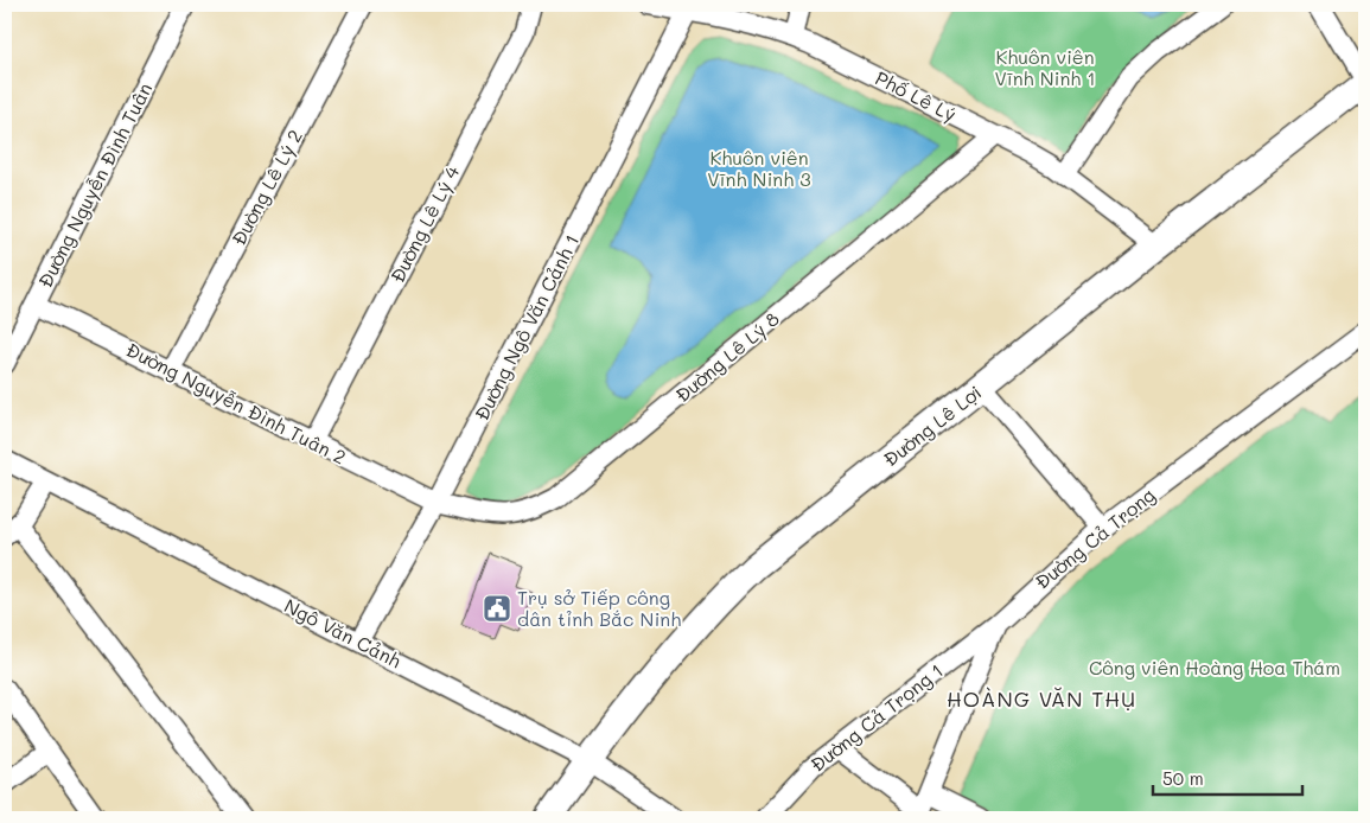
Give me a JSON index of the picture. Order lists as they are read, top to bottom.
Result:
{
  "streets": {
    "main road": ["Đường Lê Lợi"],
    "street": [
      "Phố Lê Lý",
      "Đường Nguyễn Đình Tuân",
      "Đường Lê Lý 2",
      "Đường Lê Lý 4",
      "Đường Ngô Văn Cảnh 1",
      "Đường Lê Lý 8",
      "Đường Nguyễn Đình Tuân 2",
      "Đường Cả Trọng",
      "Ngô Văn Cảnh",
      "Đường Cả Trọng 1"
    ]
  },
  "crossings": [
    ["Phố Lê Lý", "Đường Ngô Văn Cảnh 1"],
    ["Phố Lê Lý", "Đường Lê Lý 8"],
    ["Phố Lê Lý", "Đường Lê Lợi"],
    ["Đường Nguyễn Đình Tuân", "Đường Nguyễn Đình Tuân 2"],
    ["Đường Lê Lý 2", "Đường Nguyễn Đình Tuân 2"],
    ["Đường Lê Lý 4", "Đường Nguyễn Đình Tuân 2"],
    ["Đường Ngô Văn Cảnh 1", "Đường Lê Lý 8"],
    ["Đường Ngô Văn Cảnh 1", "Đường Nguyễn Đình Tuân 2"],
    ["Đường Ngô Văn Cảnh 1", "Ngô Văn Cảnh"],
    ["Đường Lê Lý 8", "Đường Nguyễn Đình Tuân 2"],
    ["Đường Lê Lợi", "Ngô Văn Cảnh"],
    ["Đường Cả Trọng", "Đường Cả Trọng 1"]
  ],
  "districts": ["HOÀNG VĂN THỤ"],
  "parks": ["Khuôn viên Vĩnh Ninh 1", "Khuôn viên Vĩnh Ninh 3", "Công viên Hoàng Hoa Thám"],
  "places": {
    "public building": ["Trụ sở Tiếp công dân tỉnh Bắc Ninh"]
  },
  "scale_bar": "50 m"
}
